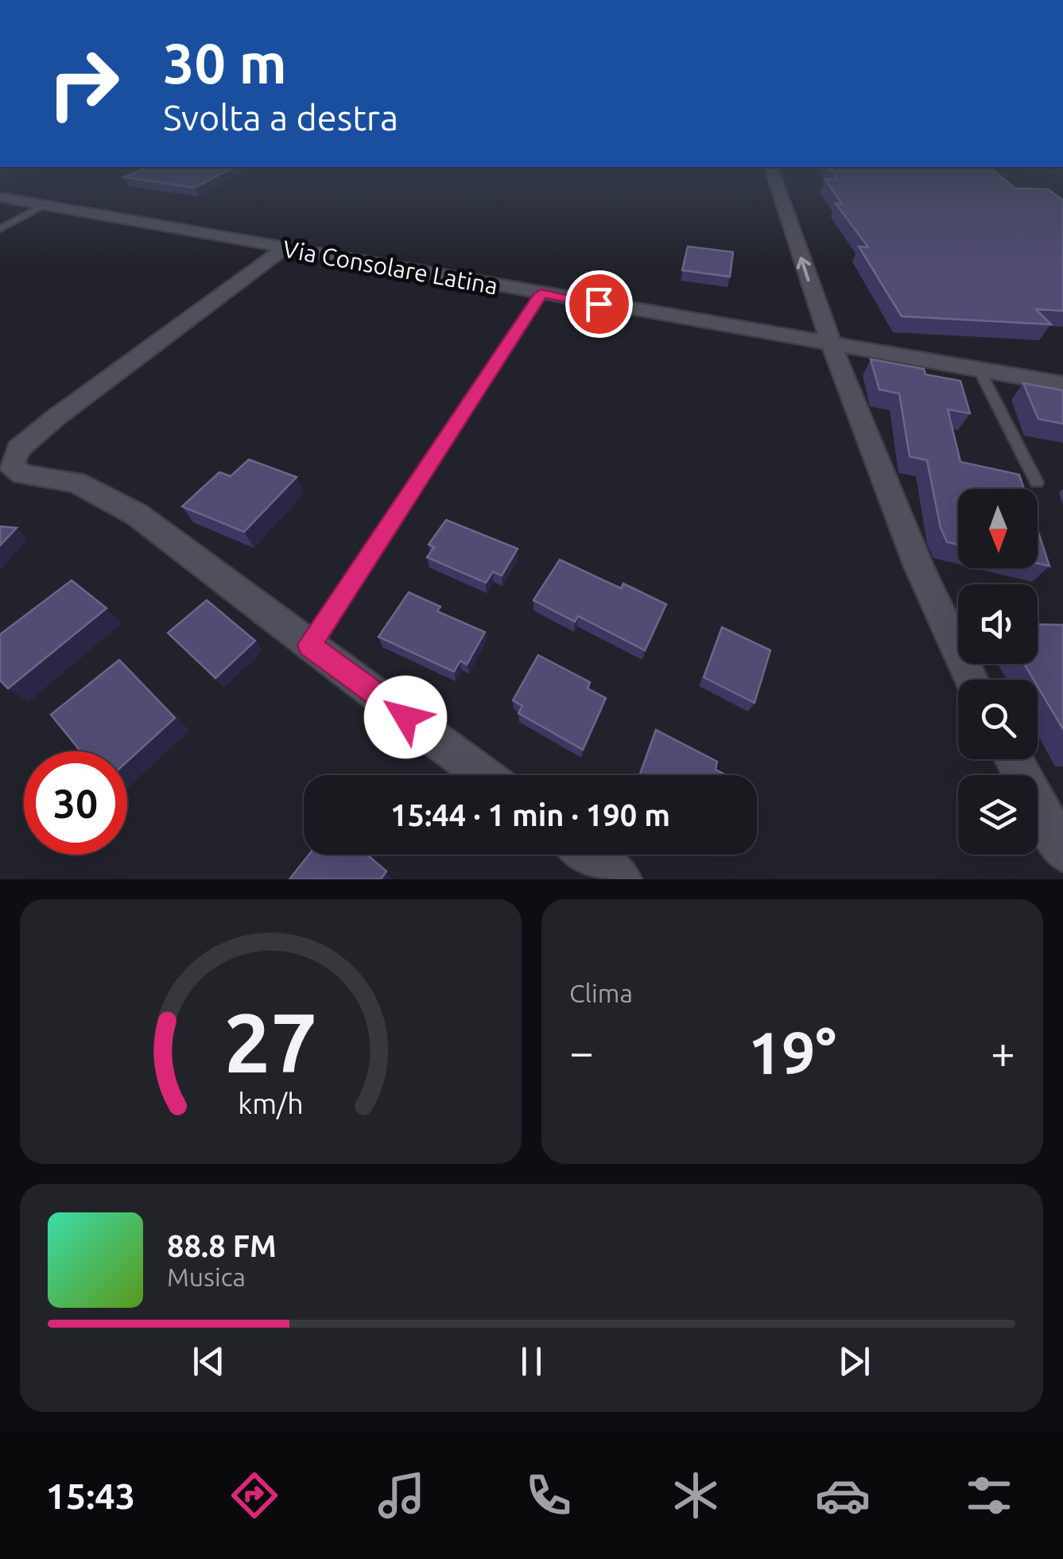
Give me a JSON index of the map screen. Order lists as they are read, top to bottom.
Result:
{
  "streets": {
    "street": ["Via Consolare Latina"]
  },
  "north": "bottom",
  "page": {
    "turn": ["30 m", "Svolta a destra"],
    "limit": "30",
    "trip": "15:44 · 1 min · 190 m",
    "tile": "Clima",
    "heat": ["−", "19°", "+"],
    "song": ["88.8 FM", "Musica"],
    "tabs": "15:43",
    "gauge": ["27", "km/h"]
  }
}
